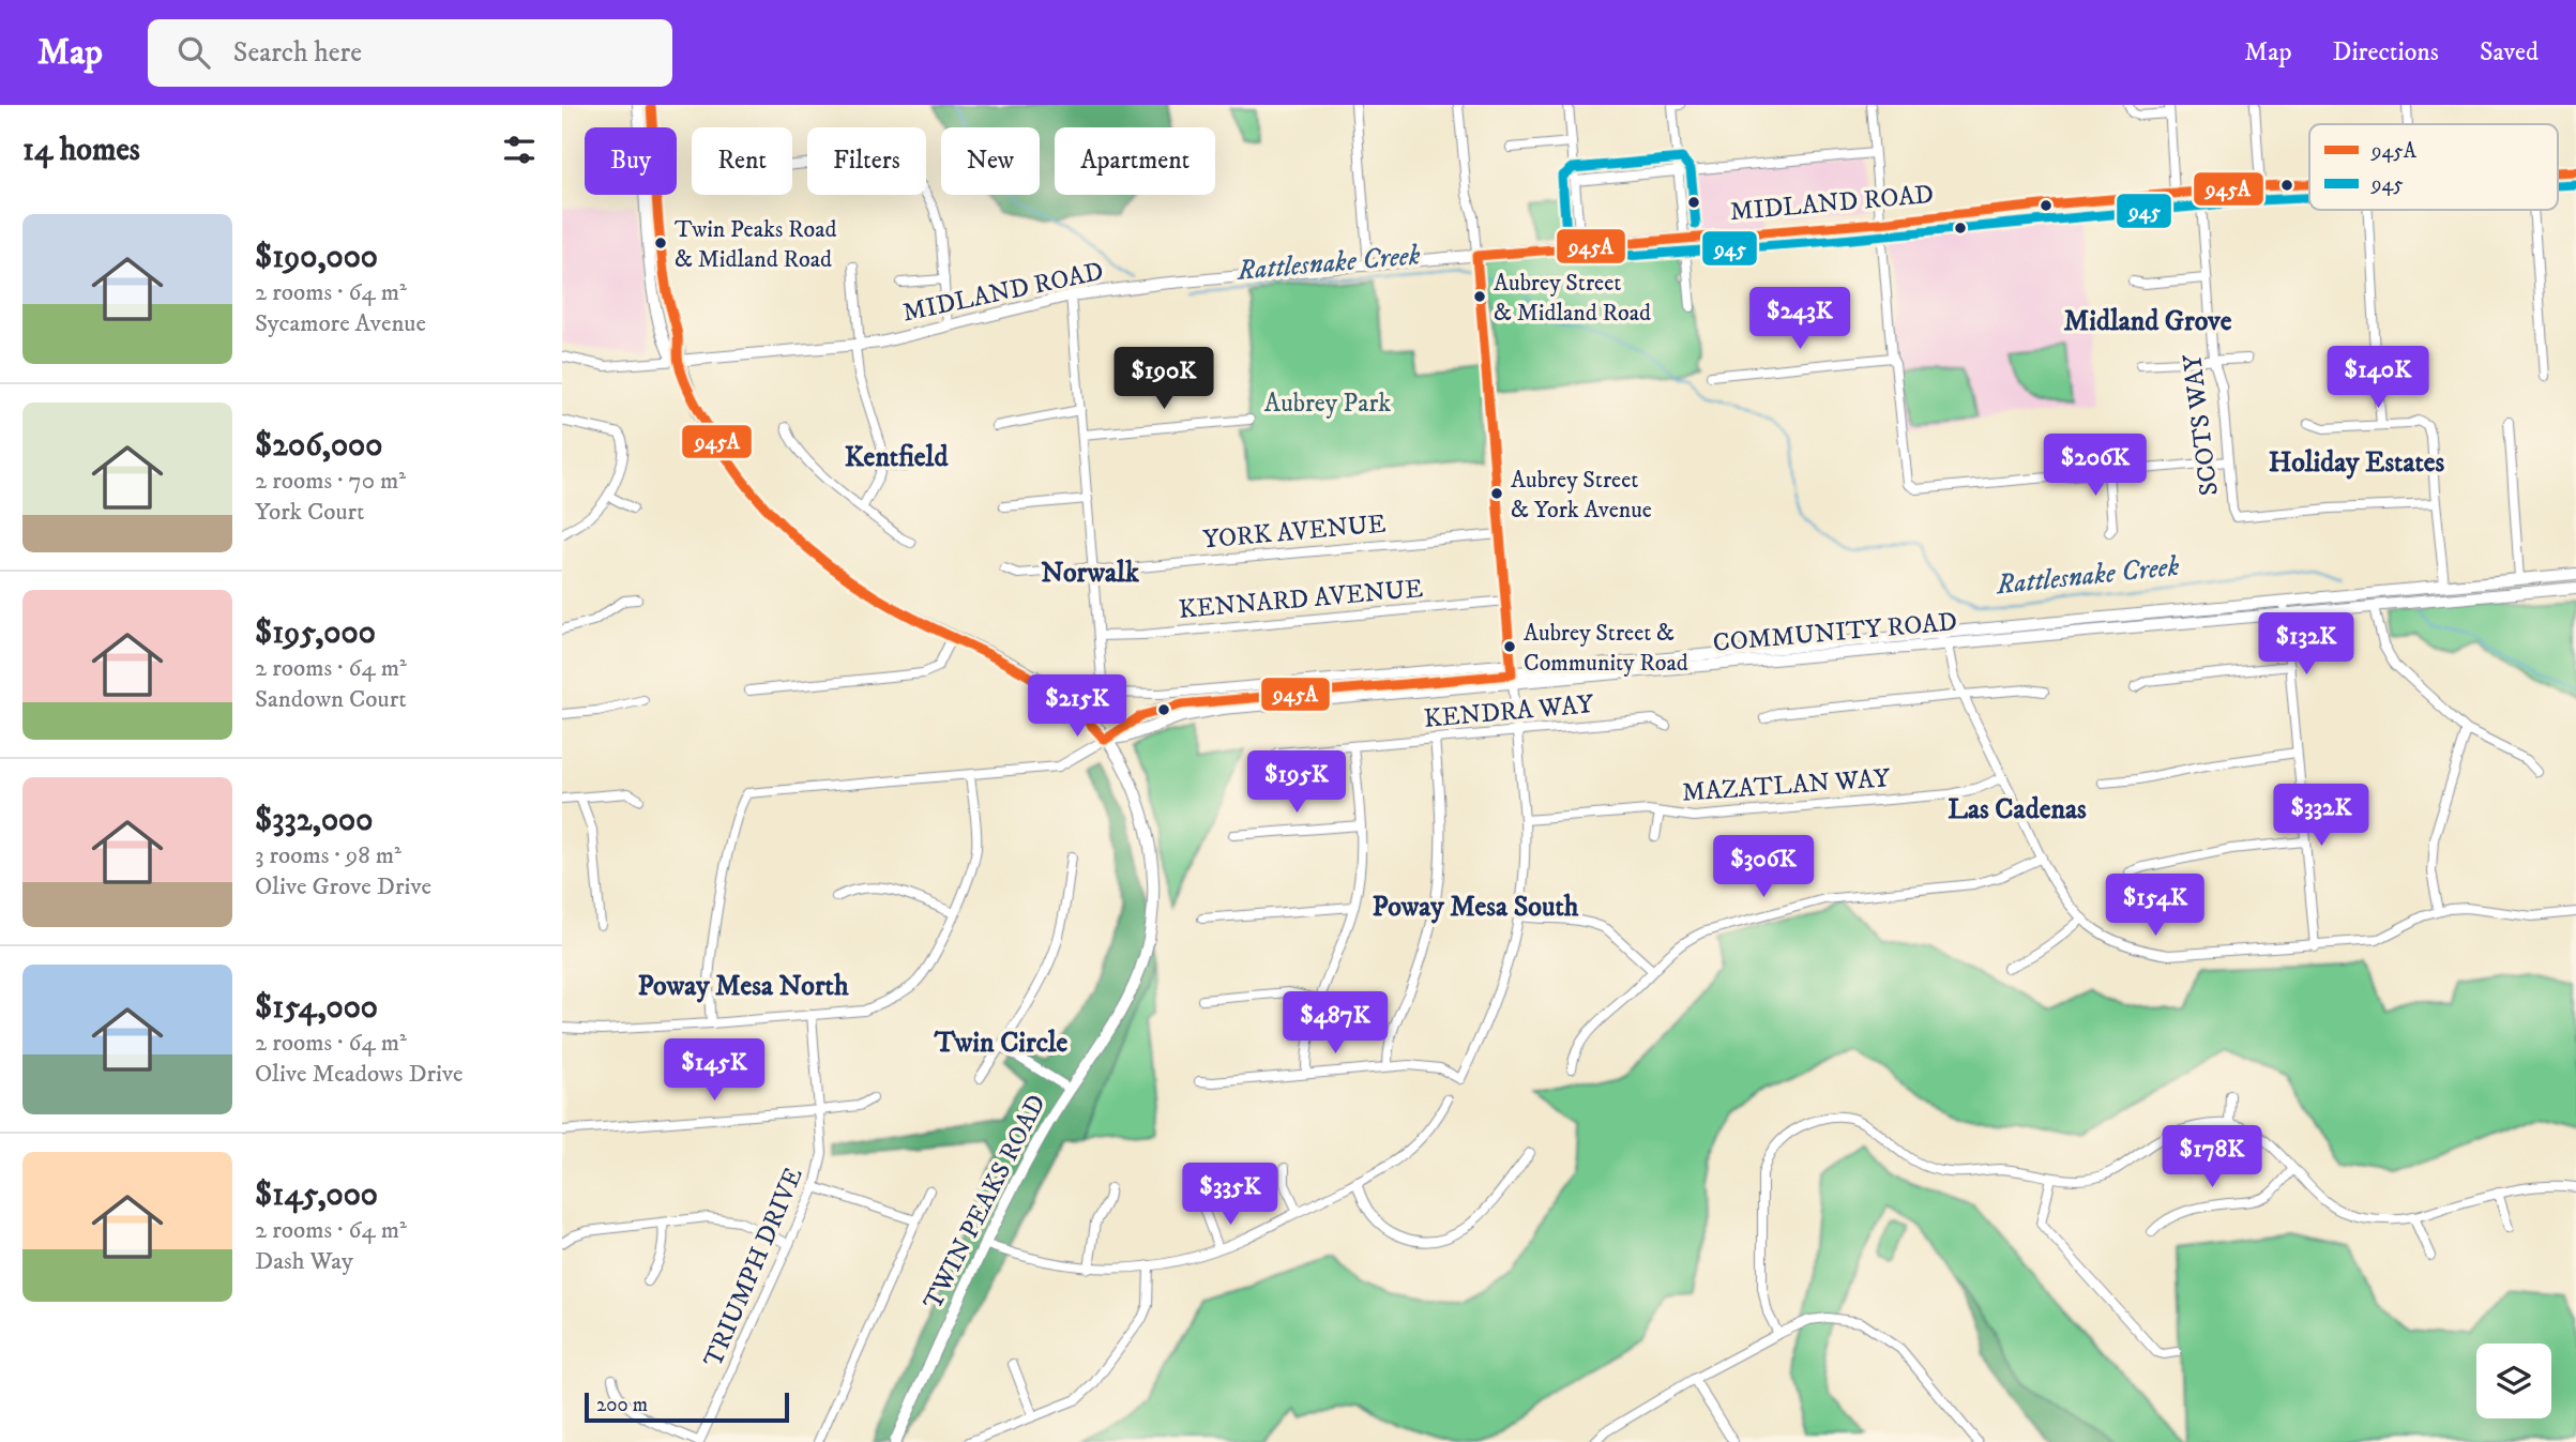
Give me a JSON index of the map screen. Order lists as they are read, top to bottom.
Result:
{
  "streets": {
    "main road": ["MIDLAND ROAD", "COMMUNITY ROAD", "TWIN PEAKS ROAD"],
    "street": [
      "SCOTS WAY",
      "YORK AVENUE",
      "KENNARD AVENUE",
      "KENDRA WAY",
      "MAZATLAN WAY",
      "TRIUMPH DRIVE"
    ]
  },
  "crossings": [
    ["MIDLAND ROAD", "SCOTS WAY"],
    ["MIDLAND ROAD", "TWIN PEAKS ROAD"],
    ["COMMUNITY ROAD", "TWIN PEAKS ROAD"]
  ],
  "districts": [
    "Midland Grove",
    "Kentfield",
    "Holiday Estates",
    "Norwalk",
    "Las Cadenas",
    "Poway Mesa South",
    "Poway Mesa North",
    "Twin Circle"
  ],
  "water": ["Rattlesnake Creek"],
  "parks": ["Aubrey Park"],
  "places": [
    "Twin Peaks Road & Midland Road",
    "Aubrey Street & Midland Road",
    "Aubrey Street & York Avenue",
    "Aubrey Street & Community Road"
  ],
  "lines": ["transit line 945A", "transit line 945"],
  "legend": ["945A", "945"],
  "scale_bar": "200 m",
  "page": {
    "header": "Map",
    "search": "Search here",
    "nav": ["Map", "Directions", "Saved"],
    "heading": "14 homes",
    "chip": [
      "Buy",
      "Rent",
      "Filters",
      "New",
      "Apartment"
    ],
    "list": [
      {
        "name": "$190,000",
        "note": "2 rooms · 64 m² · Sycamore Avenue"
      },
      {
        "name": "$206,000",
        "note": "2 rooms · 70 m² · York Court"
      },
      {
        "name": "$195,000",
        "note": "2 rooms · 64 m² · Sandown Court"
      },
      {
        "name": "$332,000",
        "note": "3 rooms · 98 m² · Olive Grove Drive"
      },
      {
        "name": "$154,000",
        "note": "2 rooms · 64 m² · Olive Meadows Drive"
      },
      {
        "name": "$145,000",
        "note": "2 rooms · 64 m² · Dash Way"
      }
    ],
    "price": [
      "$243K",
      "$140K",
      "$190K",
      "$206K",
      "$132K",
      "$215K",
      "$195K",
      "$332K",
      "$306K",
      "$154K",
      "$487K",
      "$145K",
      "$178K",
      "$335K"
    ],
    "scale": "200 m"
  }
}
